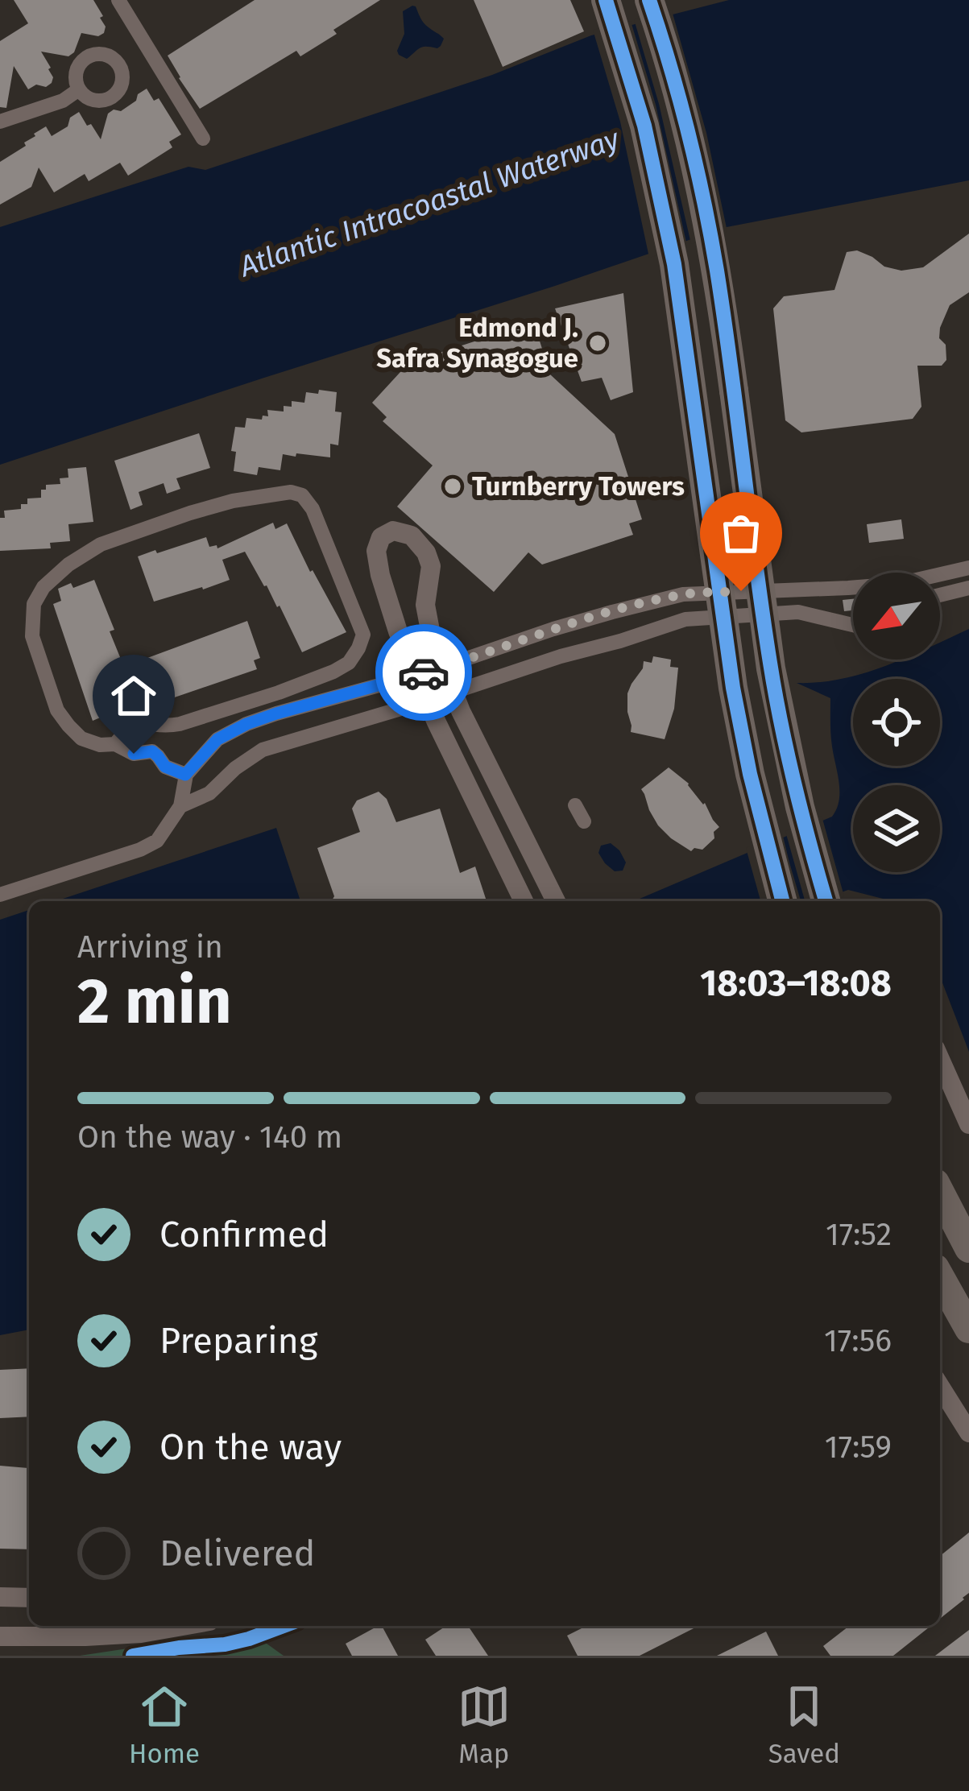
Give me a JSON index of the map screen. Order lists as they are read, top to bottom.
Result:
{
  "water": ["Atlantic Intracoastal Waterway"],
  "places": ["Edmond J. Safra Synagogue", "Turnberry Towers"],
  "north": "bottom left",
  "page": {
    "heading": ["2 min", "Arriving in", "18:03–18:08"],
    "bar": "On the way · 140 m",
    "list": [
      ["Confirmed", "17:52"],
      ["Preparing", "17:56"],
      ["On the way", "17:59"],
      "Delivered"
    ],
    "tabs": ["Home", "Map", "Saved"]
  }
}
